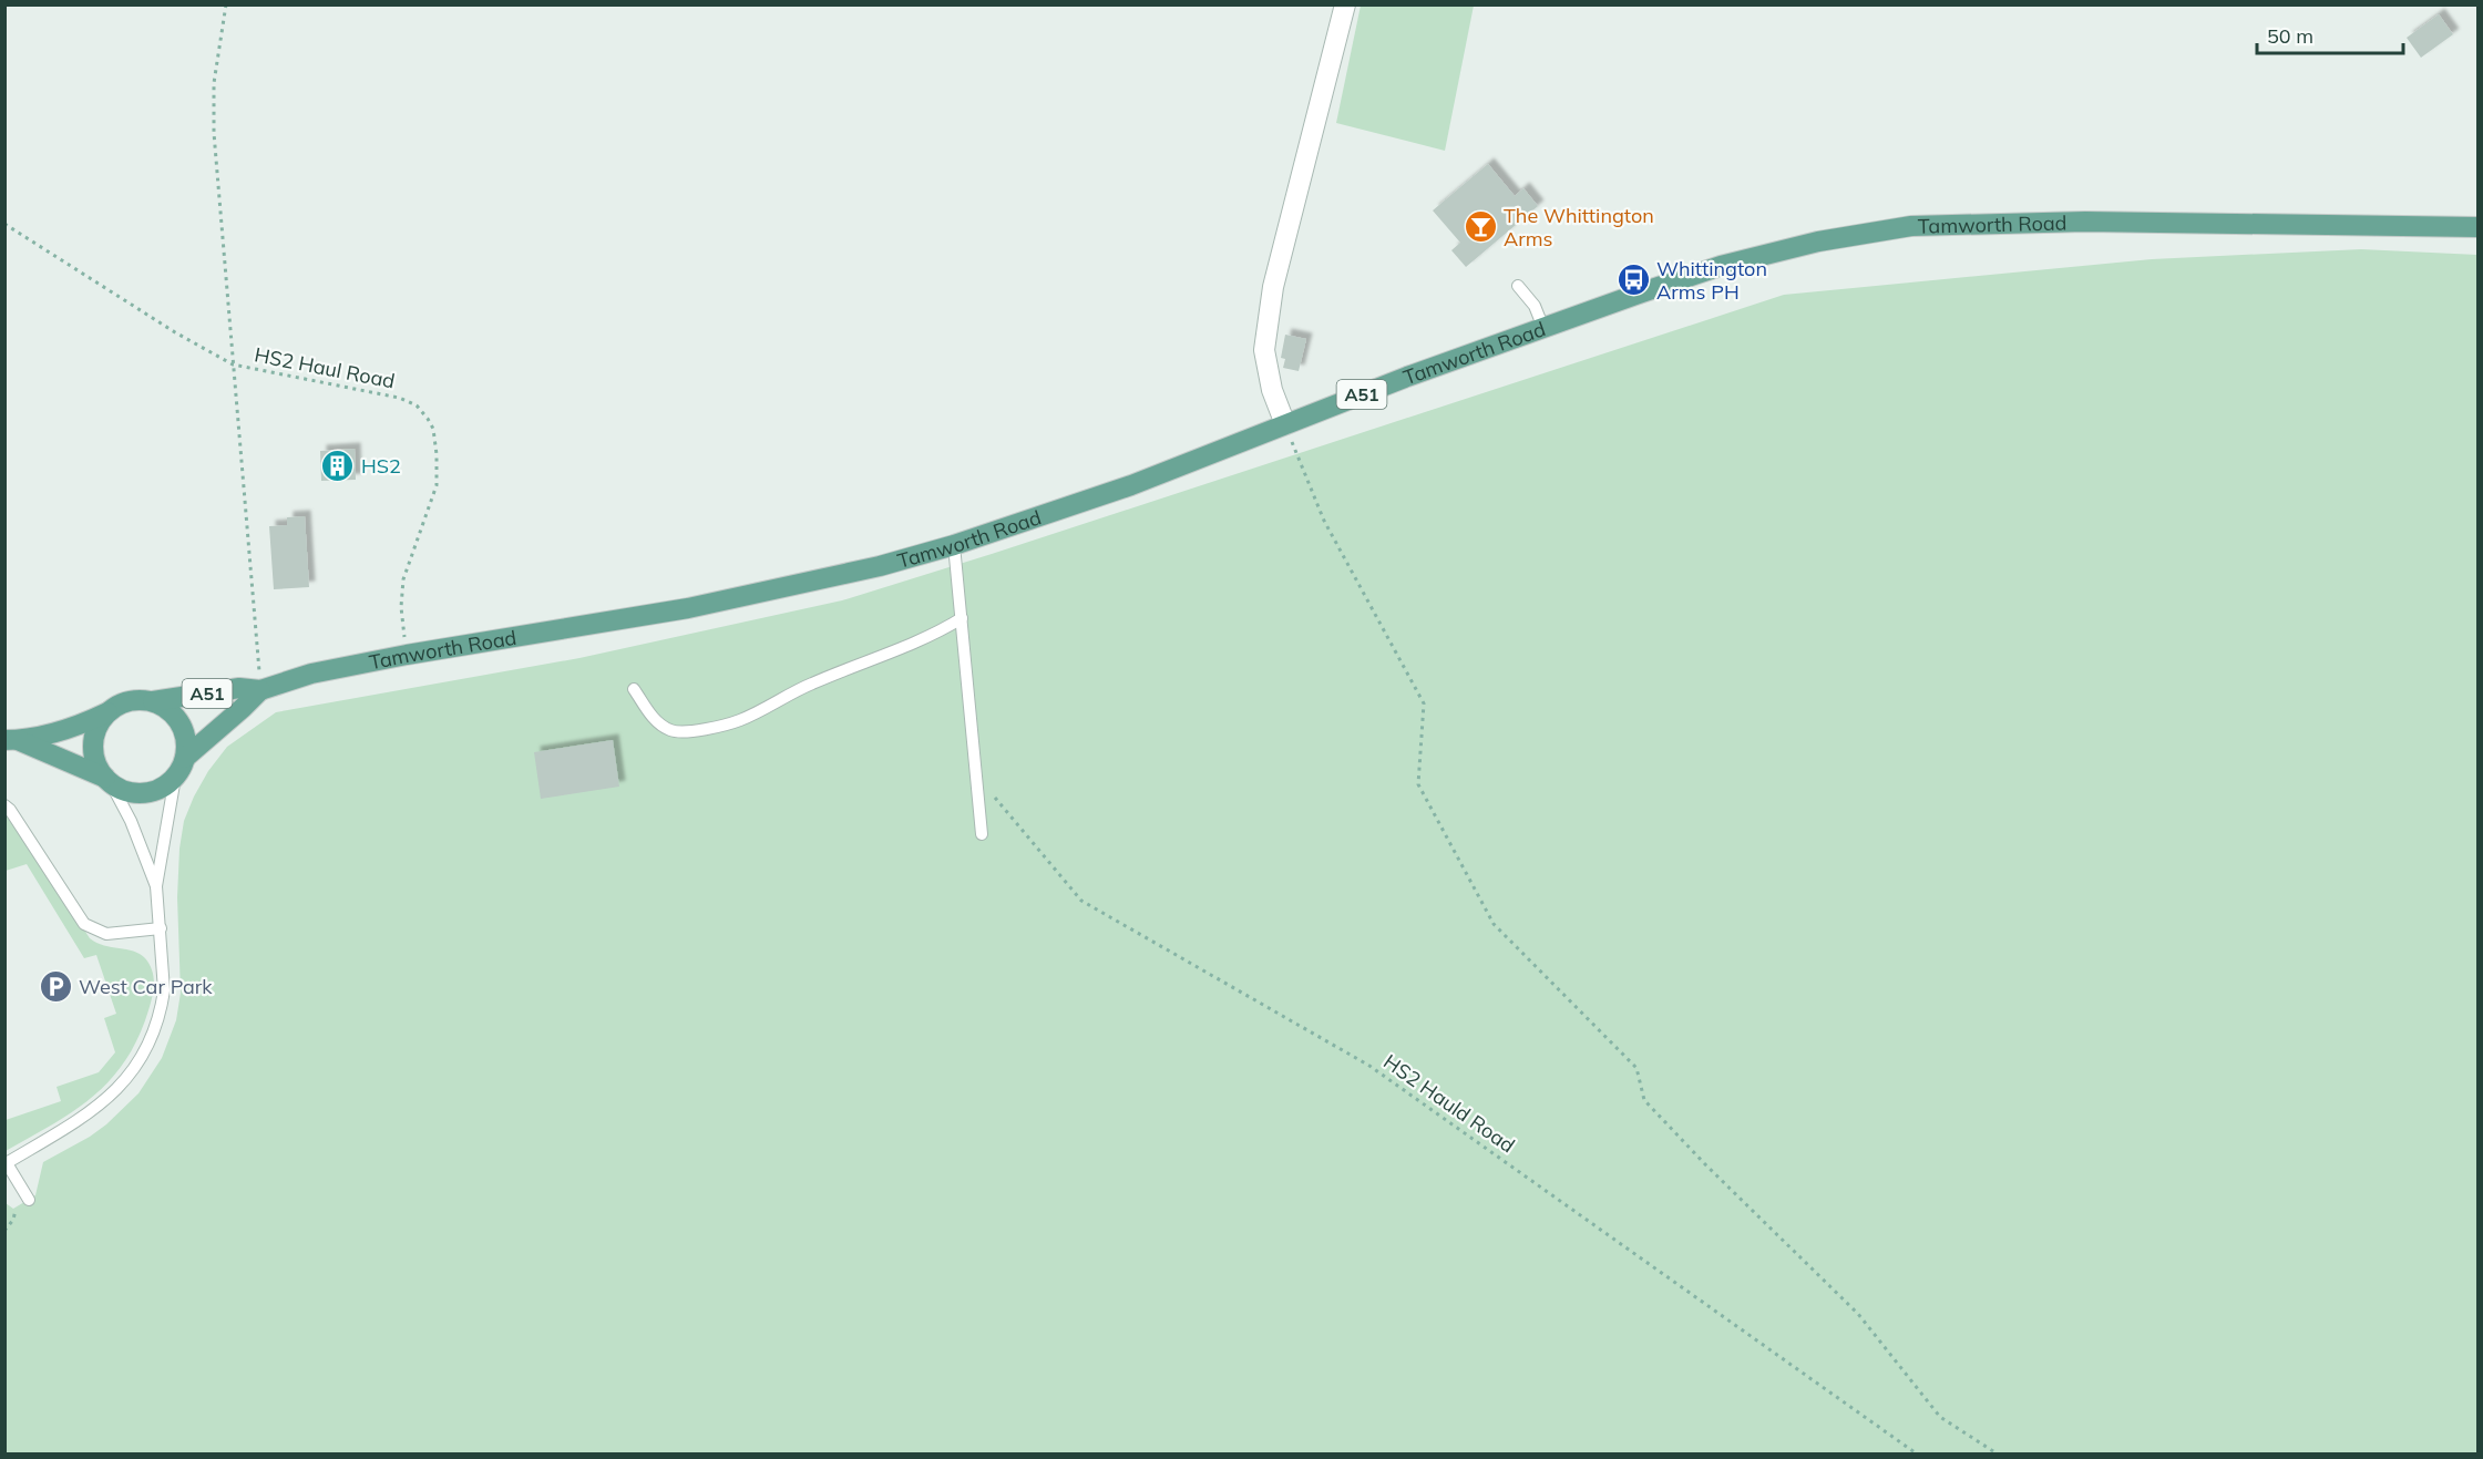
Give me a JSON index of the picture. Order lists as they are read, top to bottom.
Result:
{
  "streets": {
    "main road": ["Tamworth Road", "A51"],
    "path": ["HS2 Haul Road", "HS2 Hauld Road"]
  },
  "crossings": [
    ["Tamworth Road", "HS2 Haul Road"]
  ],
  "places": {
    "bar": ["The Whittington Arms"],
    "bus stop": ["Whittington Arms PH"],
    "building": ["HS2"],
    "parking": ["West Car Park"]
  },
  "scale_bar": "50 m"
}
